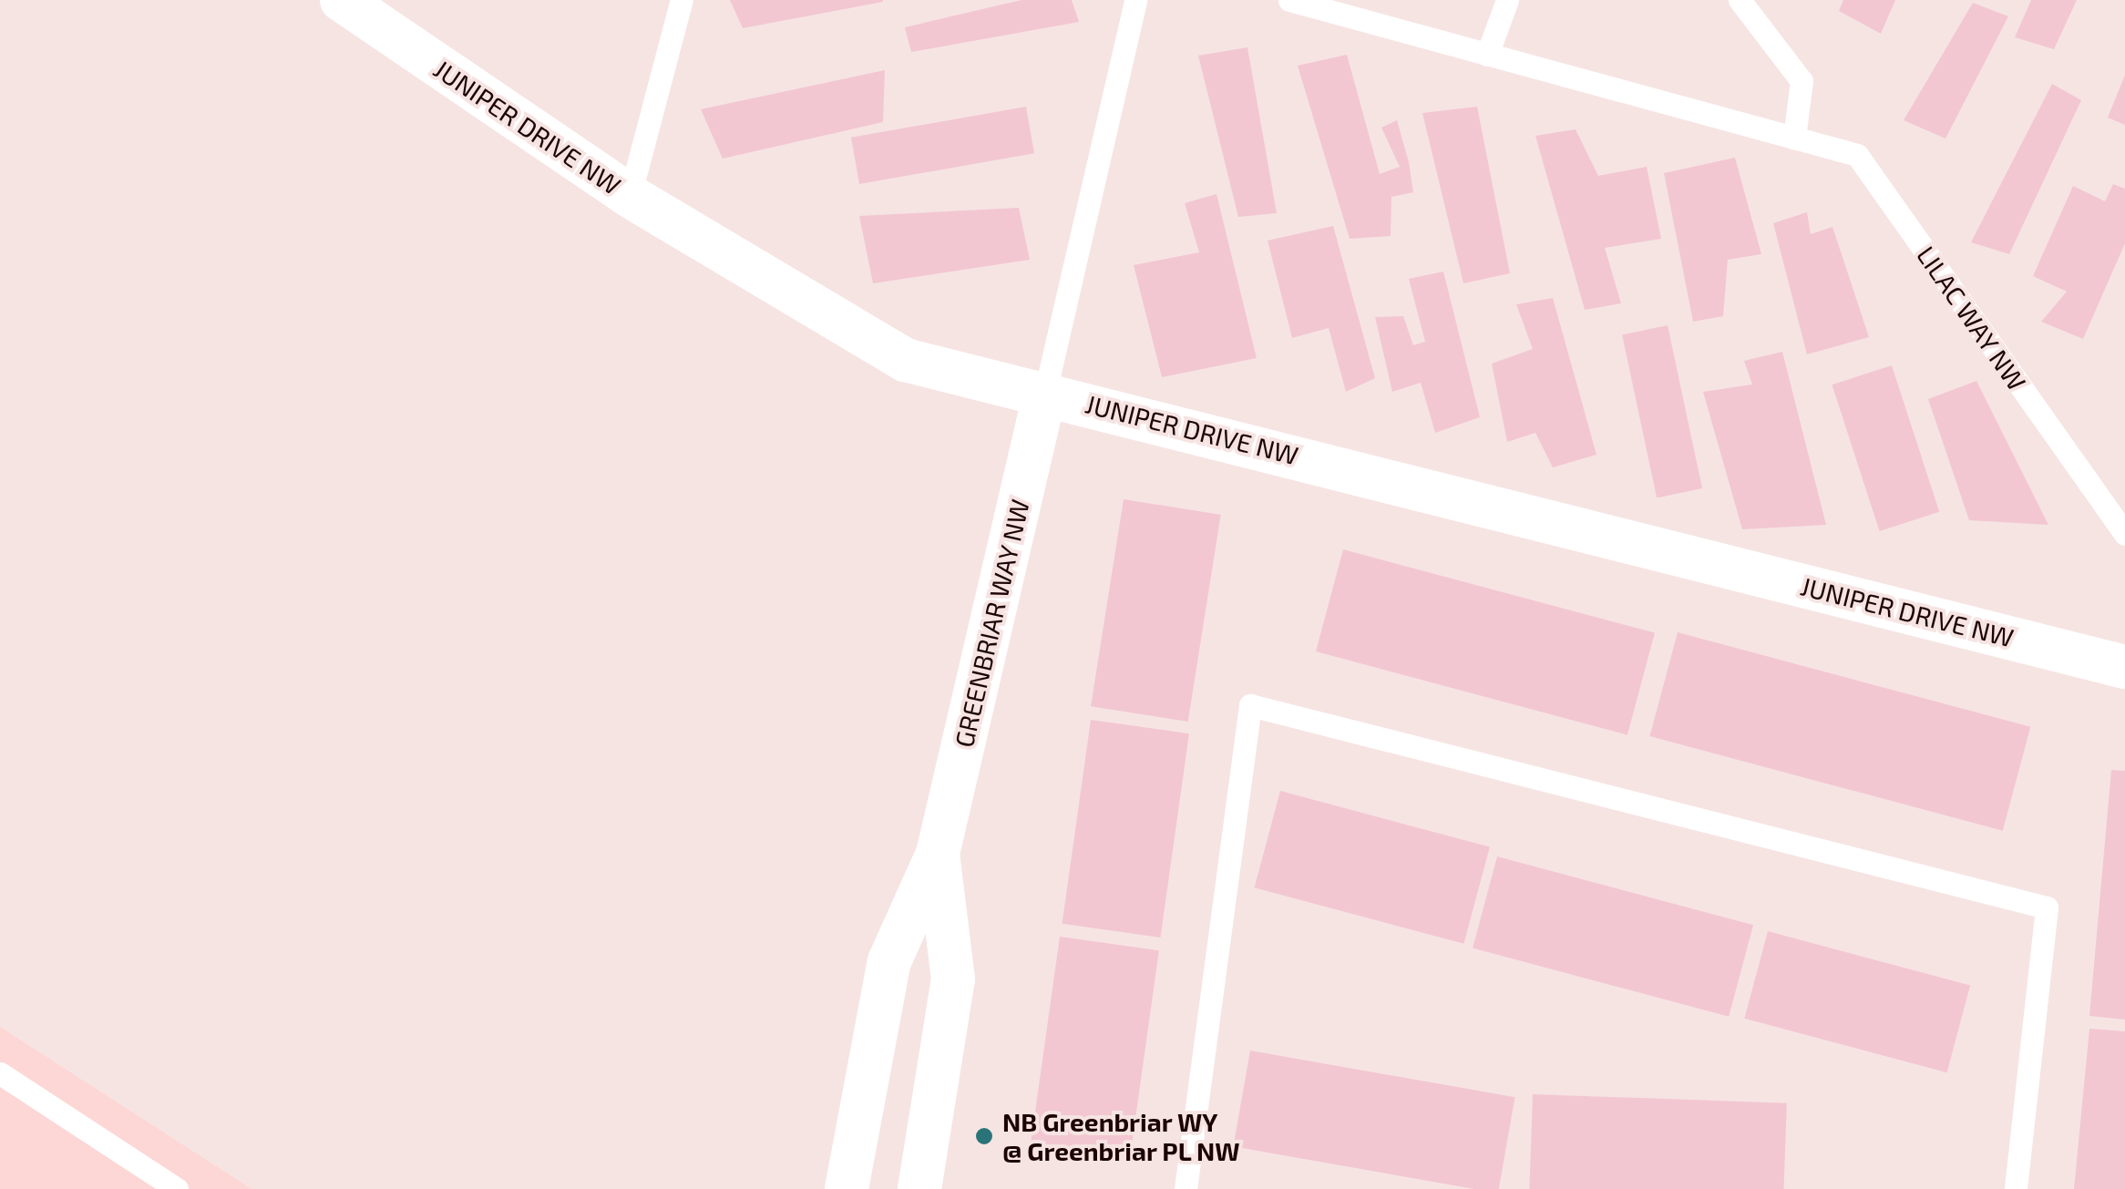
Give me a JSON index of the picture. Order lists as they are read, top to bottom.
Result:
{
  "streets": {
    "street": ["JUNIPER DRIVE NW", "GREENBRIAR WAY NW"],
    "lane": ["LILAC WAY NW"]
  },
  "crossings": [
    ["JUNIPER DRIVE NW", "GREENBRIAR WAY NW"]
  ],
  "places": ["NB Greenbriar WY @ Greenbriar PL NW"]
}
